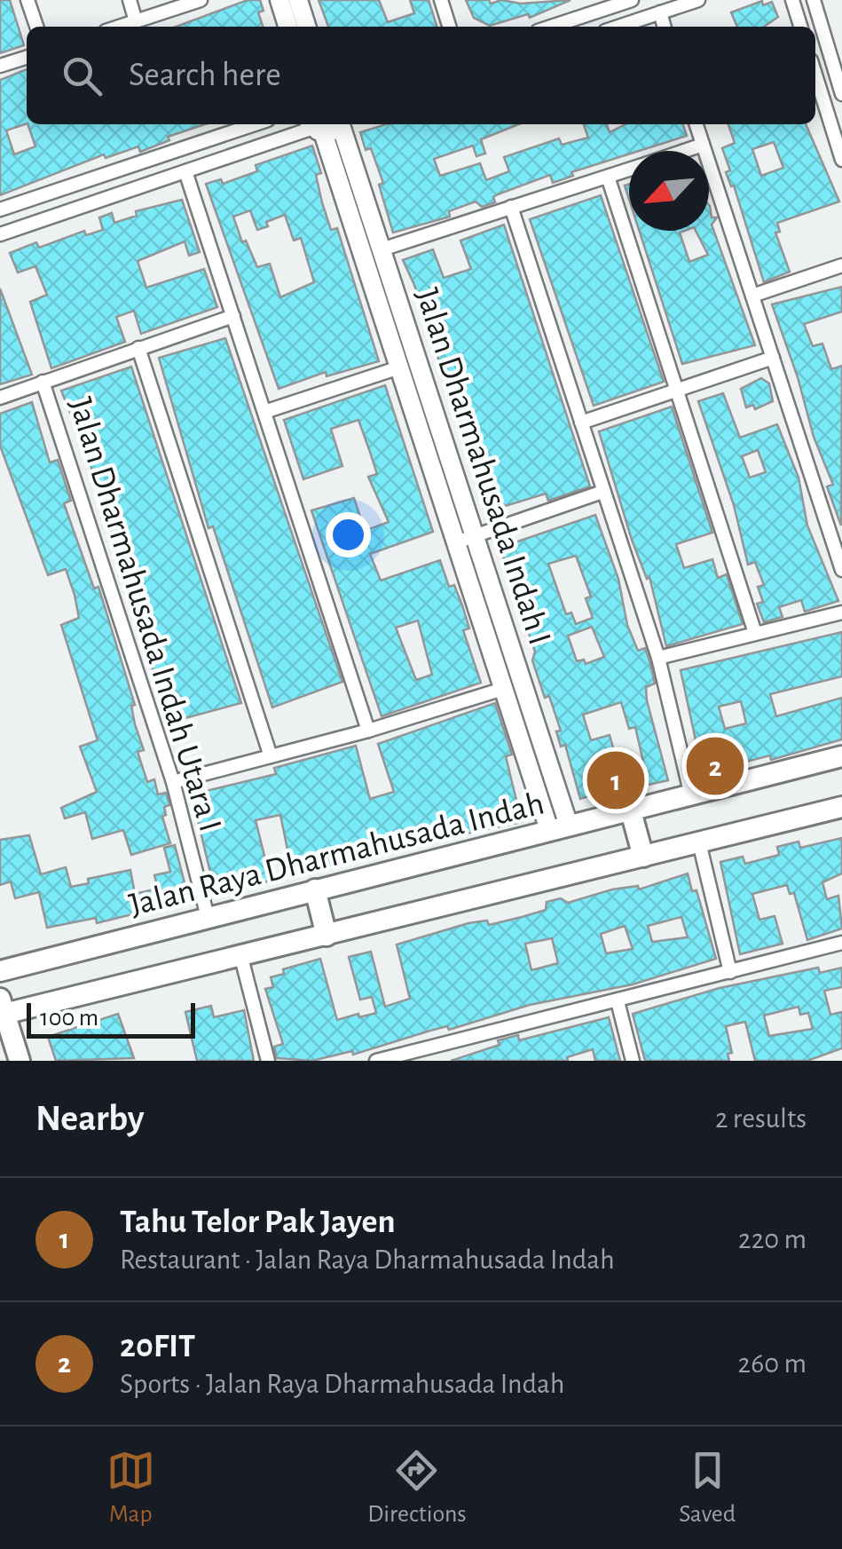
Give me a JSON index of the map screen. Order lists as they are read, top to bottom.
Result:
{
  "streets": {
    "main road": ["Jalan Dharmahusada Indah I", "Jalan Raya Dharmahusada Indah"],
    "street": ["Jalan Dharmahusada Indah Utara I"]
  },
  "crossings": [
    ["Jalan Dharmahusada Indah I", "Jalan Raya Dharmahusada Indah"],
    ["Jalan Dharmahusada Indah Utara I", "Jalan Raya Dharmahusada Indah"]
  ],
  "scale_bar": "100 m",
  "north": "bottom left",
  "page": {
    "search": "Search here",
    "pins": ["2", "1"],
    "scale": "100 m",
    "heading": ["Nearby", "2 results"],
    "list": [
      {
        "mark": "1",
        "name": "Tahu Telor Pak Jayen",
        "note": "Restaurant · Jalan Raya Dharmahusada Indah",
        "value": "220 m"
      },
      {
        "mark": "2",
        "name": "20FIT",
        "note": "Sports · Jalan Raya Dharmahusada Indah",
        "value": "260 m"
      }
    ],
    "nav": ["Map", "Directions", "Saved"]
  }
}
